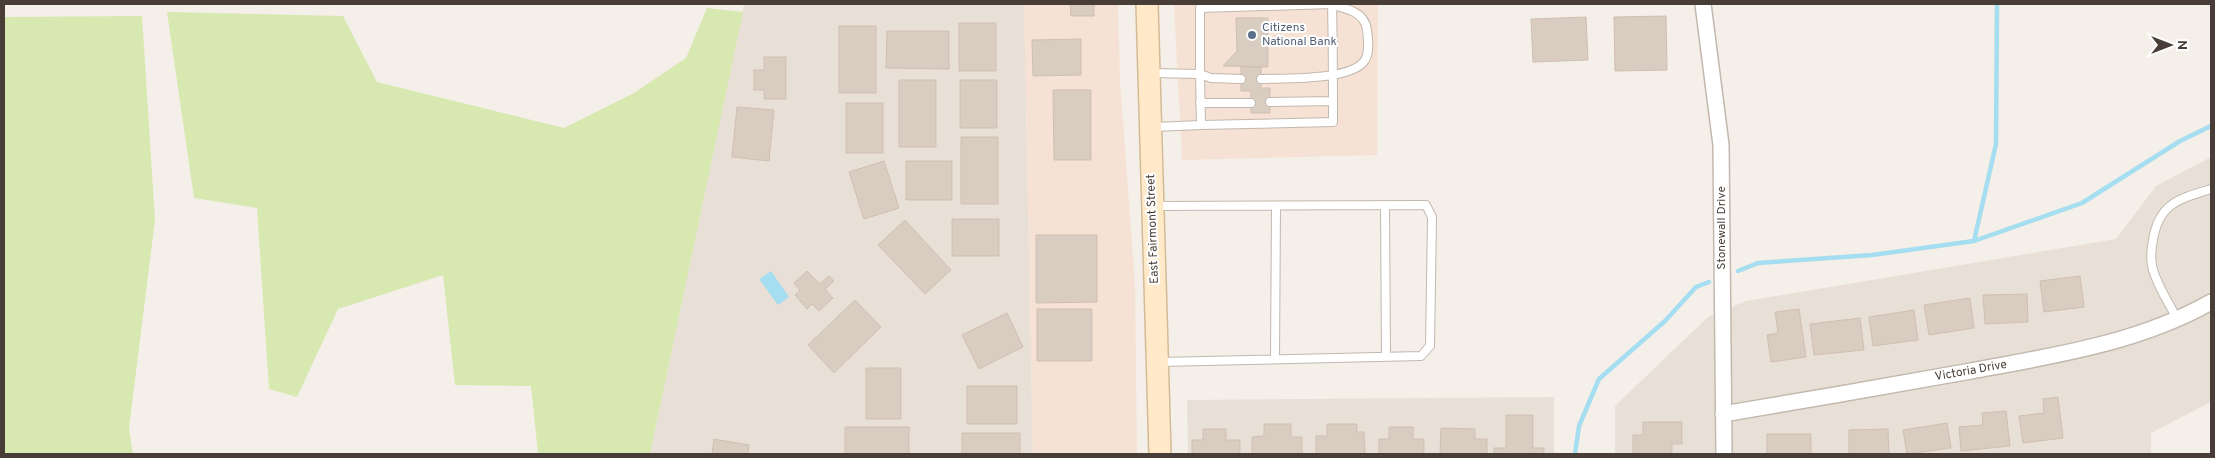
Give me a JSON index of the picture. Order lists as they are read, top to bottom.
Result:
{
  "streets": {
    "street": ["Stonewall Drive", "East Fairmont Street", "Victoria Drive"]
  },
  "crossings": [
    ["Stonewall Drive", "Victoria Drive"]
  ],
  "places": ["Citizens National Bank"],
  "north": "right"
}
